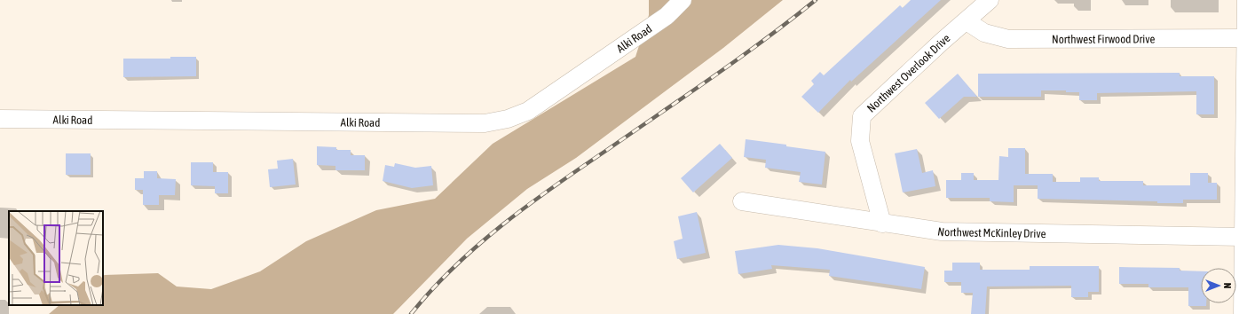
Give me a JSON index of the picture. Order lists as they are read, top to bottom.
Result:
{
  "streets": {
    "street": [
      "Alki Road",
      "Northwest Firwood Drive",
      "Northwest Overlook Drive",
      "Northwest McKinley Drive"
    ]
  },
  "crossings": [
    ["Northwest Firwood Drive", "Northwest Overlook Drive"],
    ["Northwest Overlook Drive", "Northwest McKinley Drive"]
  ],
  "north": "right"
}
